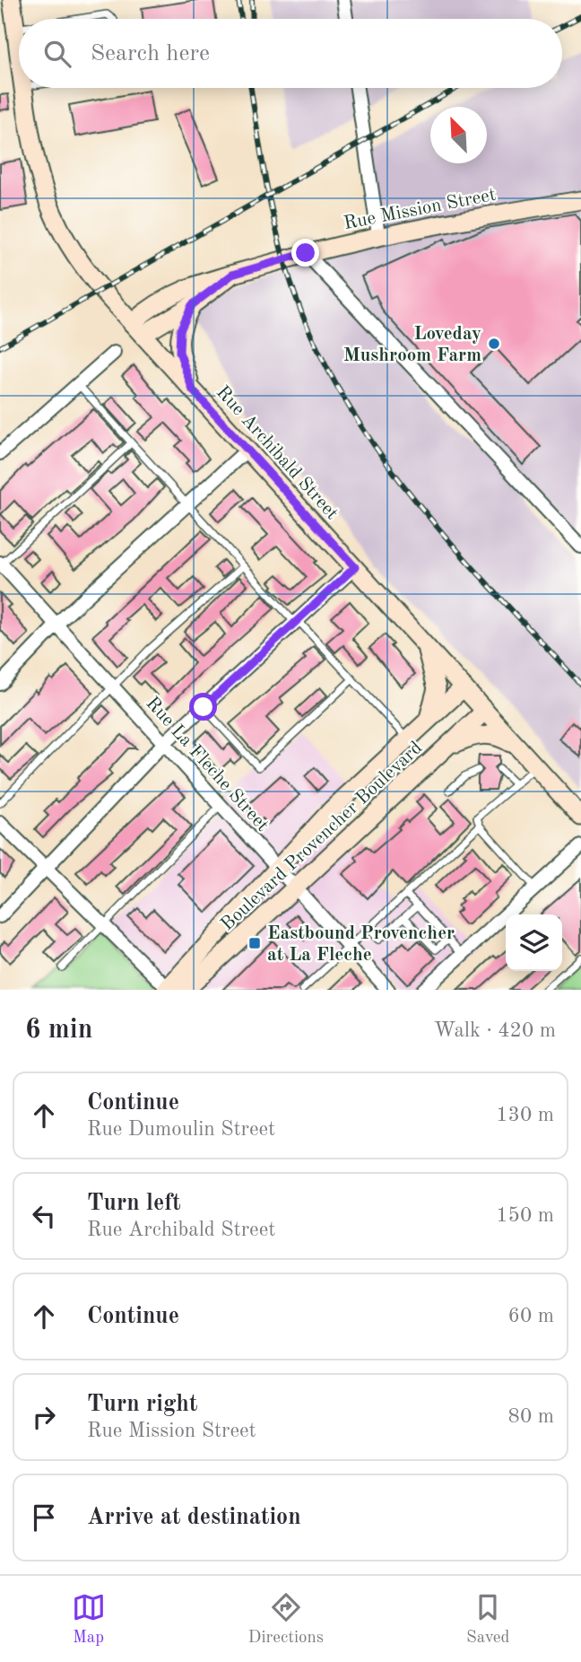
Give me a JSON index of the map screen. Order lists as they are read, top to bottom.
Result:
{
  "streets": {
    "main road": ["Rue Mission Street", "Rue Archibald Street", "Boulevard Provencher Boulevard"],
    "street": ["Rue La Fleche Street"]
  },
  "crossings": [
    ["Rue Mission Street", "Rue Archibald Street"],
    ["Rue Archibald Street", "Boulevard Provencher Boulevard"],
    ["Rue La Fleche Street", "Boulevard Provencher Boulevard"]
  ],
  "places": {
    "other": ["Loveday Mushroom Farm"],
    "transit": ["Eastbound Provencher at La Fleche"]
  },
  "north": "top left",
  "page": {
    "search": "Search here",
    "heading": ["6 min", "Walk · 420 m"],
    "list": [
      ["Continue", "Rue Dumoulin Street", "130 m"],
      ["Turn left", "Rue Archibald Street", "150 m"],
      ["Continue", "60 m"],
      ["Turn right", "Rue Mission Street", "80 m"],
      "Arrive at destination"
    ],
    "nav": ["Map", "Directions", "Saved"]
  }
}
